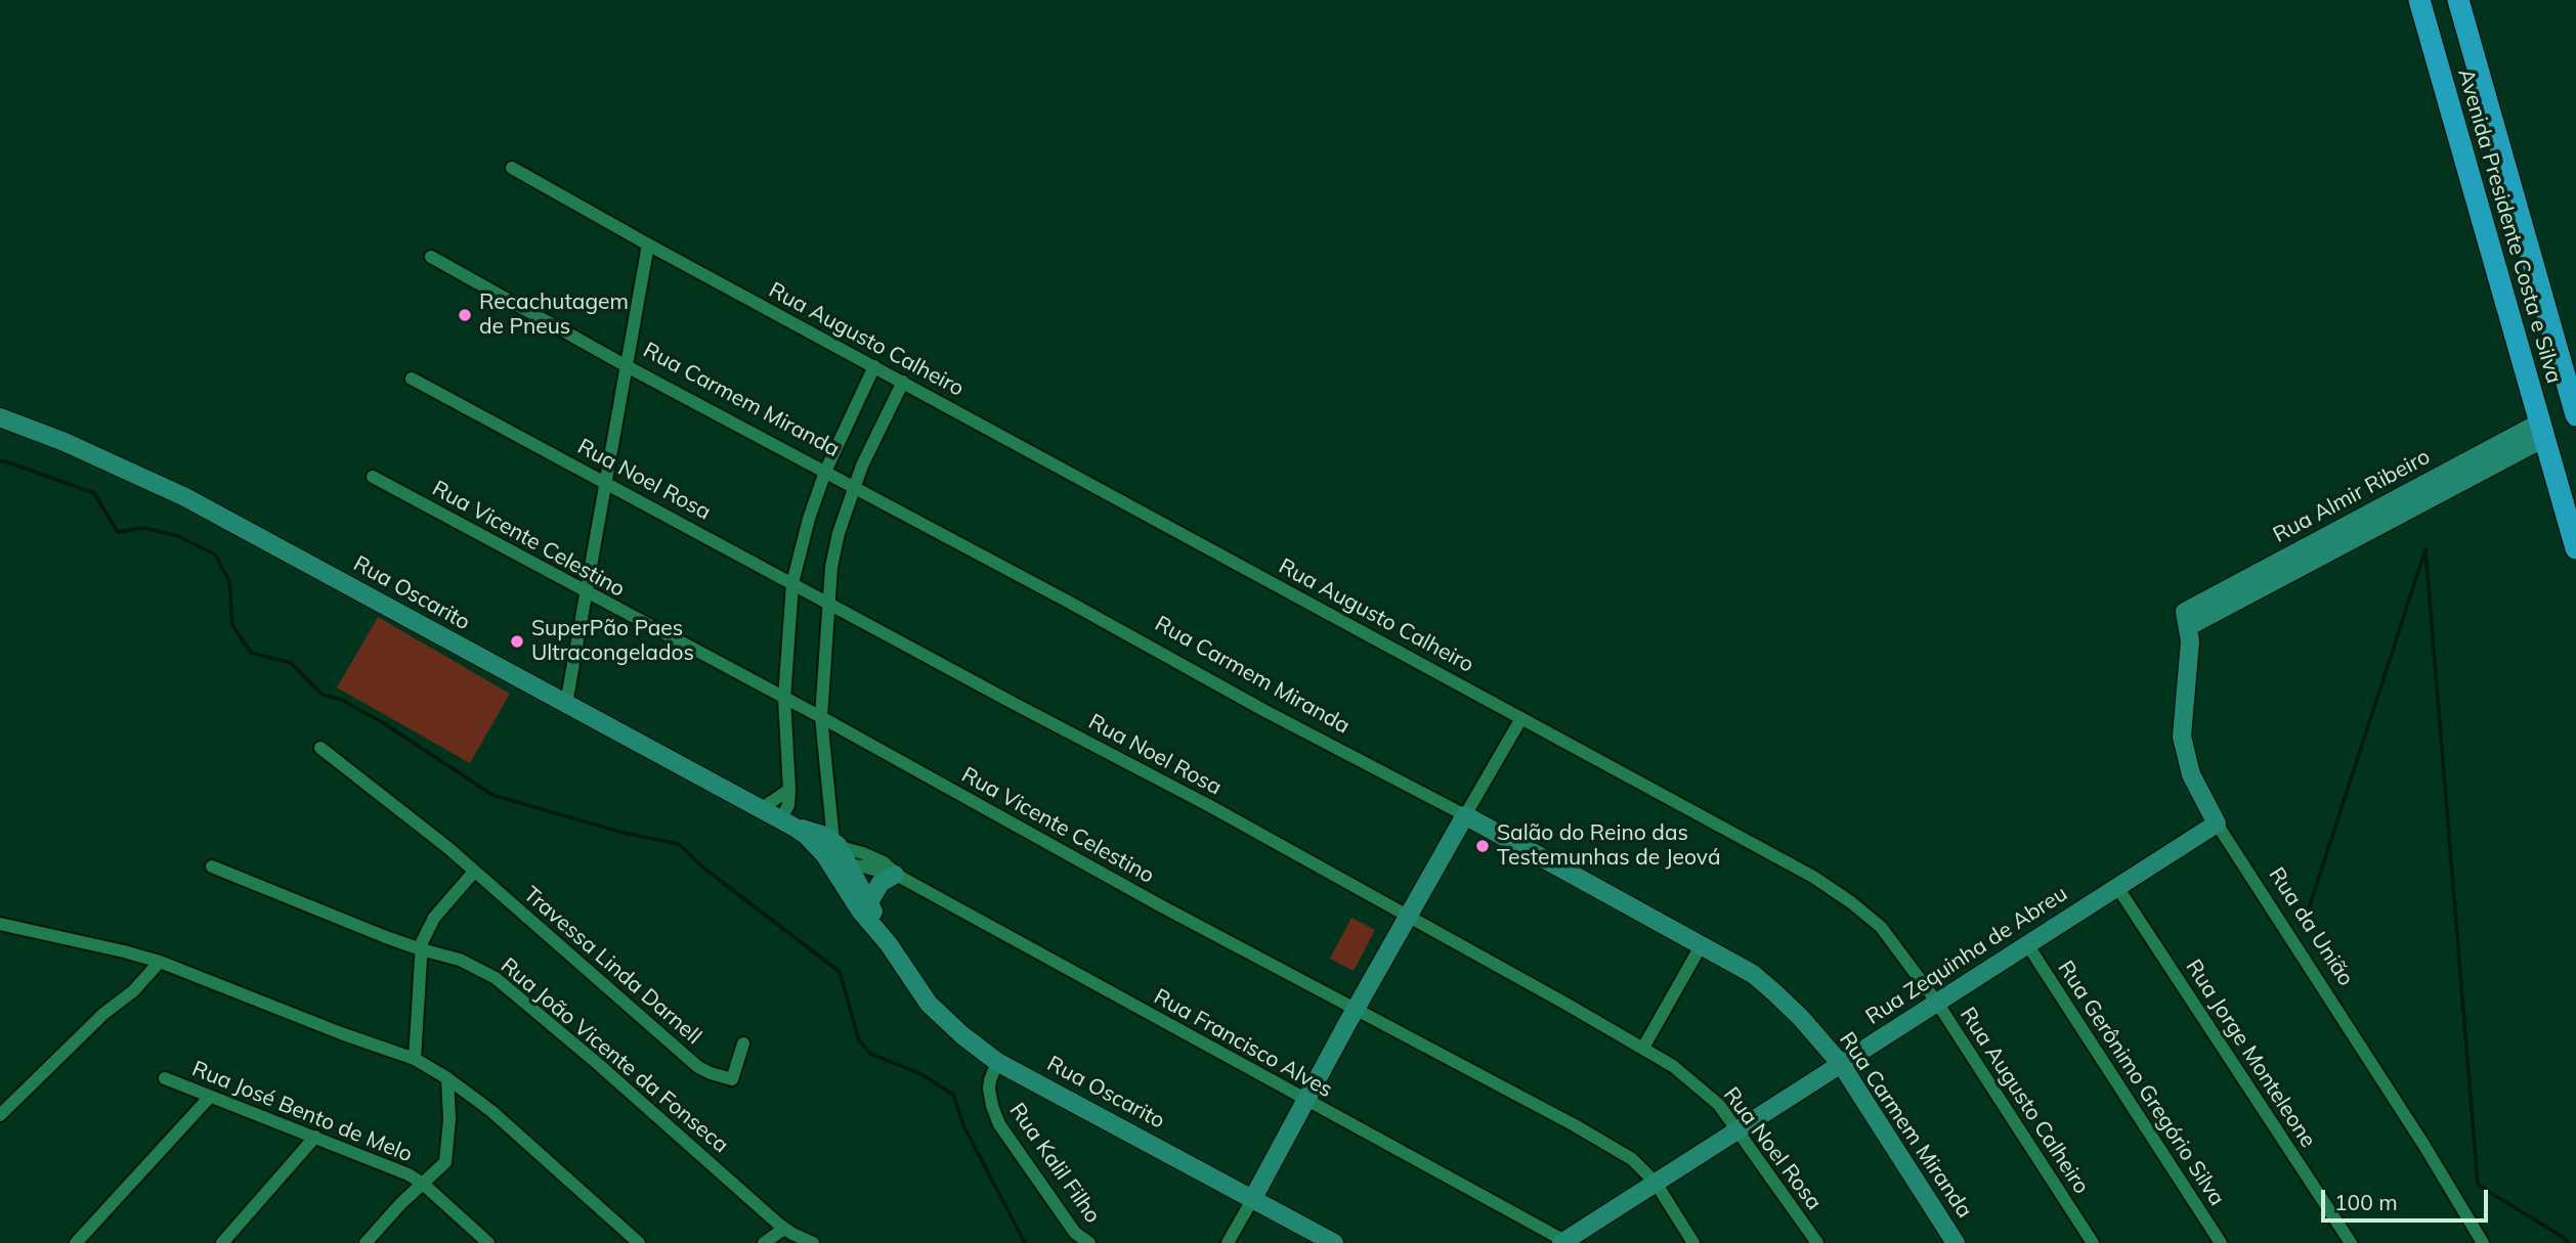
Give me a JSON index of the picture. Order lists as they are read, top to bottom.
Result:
{
  "streets": {
    "highway": ["Avenida Presidente Costa e Silva"],
    "street": [
      "Rua Augusto Calheiro",
      "Rua Carmem Miranda",
      "Rua Noel Rosa",
      "Rua Almir Ribeiro",
      "Rua Vicente Celestino",
      "Rua Oscarito",
      "Rua da União",
      "Rua Zequinha de Abreu",
      "Travessa Linda Darnell",
      "Rua Francisco Alves",
      "Rua Jorge Monteleone",
      "Rua João Vicente da Fonseca",
      "Rua Gerônimo Gregório Silva",
      "Rua José Bento de Melo",
      "Rua Kalil Filho"
    ]
  },
  "crossings": [
    ["Avenida Presidente Costa e Silva", "Rua Almir Ribeiro"],
    ["Rua Augusto Calheiro", "Rua Zequinha de Abreu"],
    ["Rua Carmem Miranda", "Rua Zequinha de Abreu"],
    ["Rua Noel Rosa", "Rua Zequinha de Abreu"],
    ["Rua Almir Ribeiro", "Rua da União"],
    ["Rua Vicente Celestino", "Rua Zequinha de Abreu"],
    ["Rua Oscarito", "Rua Francisco Alves"],
    ["Rua Oscarito", "Rua Kalil Filho"],
    ["Rua da União", "Rua Zequinha de Abreu"],
    ["Rua Zequinha de Abreu", "Rua Francisco Alves"],
    ["Rua Zequinha de Abreu", "Rua Jorge Monteleone"],
    ["Rua Zequinha de Abreu", "Rua Gerônimo Gregório Silva"]
  ],
  "places": ["Recachutagem de Pneus", "SuperPão Paes Ultracongelados", "Salão do Reino das Testemunhas de Jeová"],
  "scale_bar": "100 m"
}
